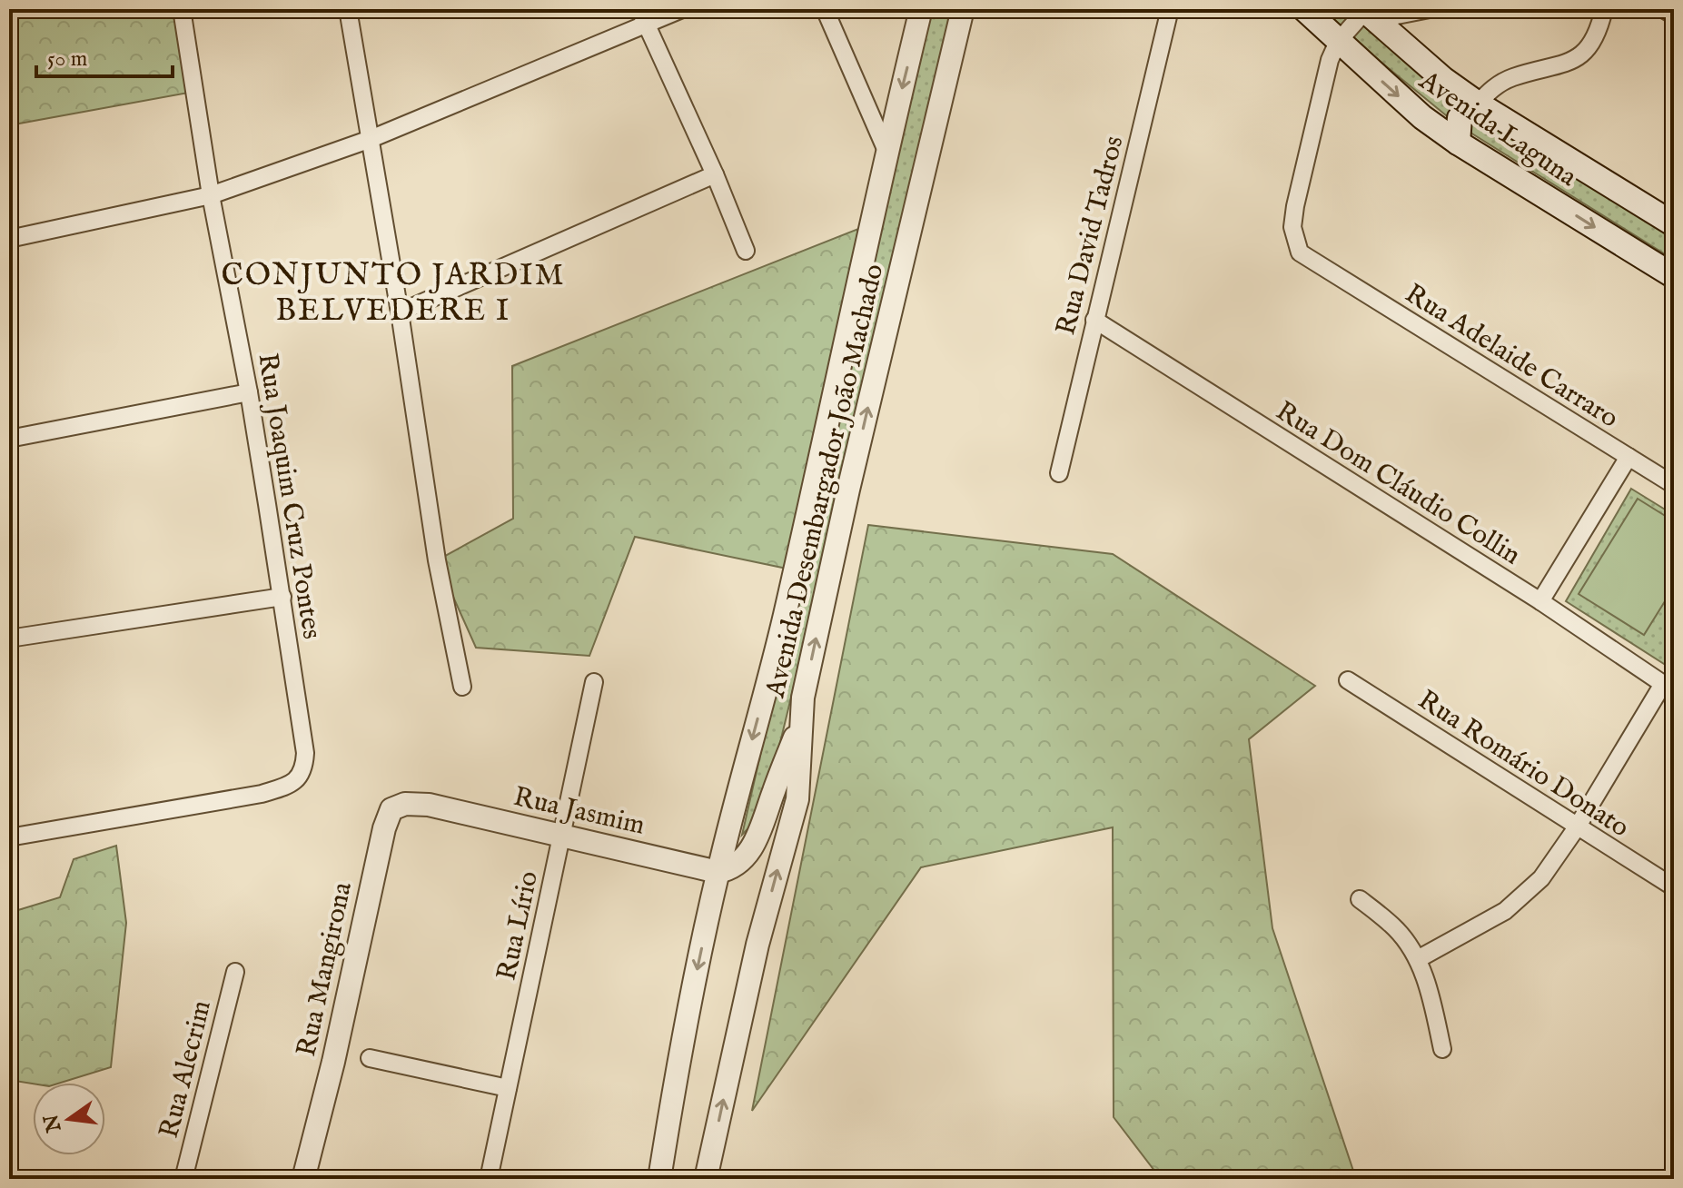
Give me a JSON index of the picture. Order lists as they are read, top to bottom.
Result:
{
  "streets": {
    "main road": ["Avenida Laguna"],
    "street": [
      "Rua David Tadros",
      "Rua Adelaide Carraro",
      "Avenida Desembargador João Machado",
      "Rua Dom Cláudio Collin",
      "Rua Joaquim Cruz Pontes",
      "Rua Romário Donato",
      "Rua Jasmim",
      "Rua Lírio",
      "Rua Mangirona",
      "Rua Alecrim"
    ]
  },
  "crossings": [
    ["Avenida Laguna", "Rua Adelaide Carraro"],
    ["Rua David Tadros", "Rua Dom Cláudio Collin"],
    ["Avenida Desembargador João Machado", "Rua Jasmim"],
    ["Rua Jasmim", "Rua Lírio"],
    ["Rua Jasmim", "Rua Mangirona"]
  ],
  "districts": ["CONJUNTO JARDIM BELVEDERE I"],
  "scale_bar": "50 m",
  "north": "left"
}
